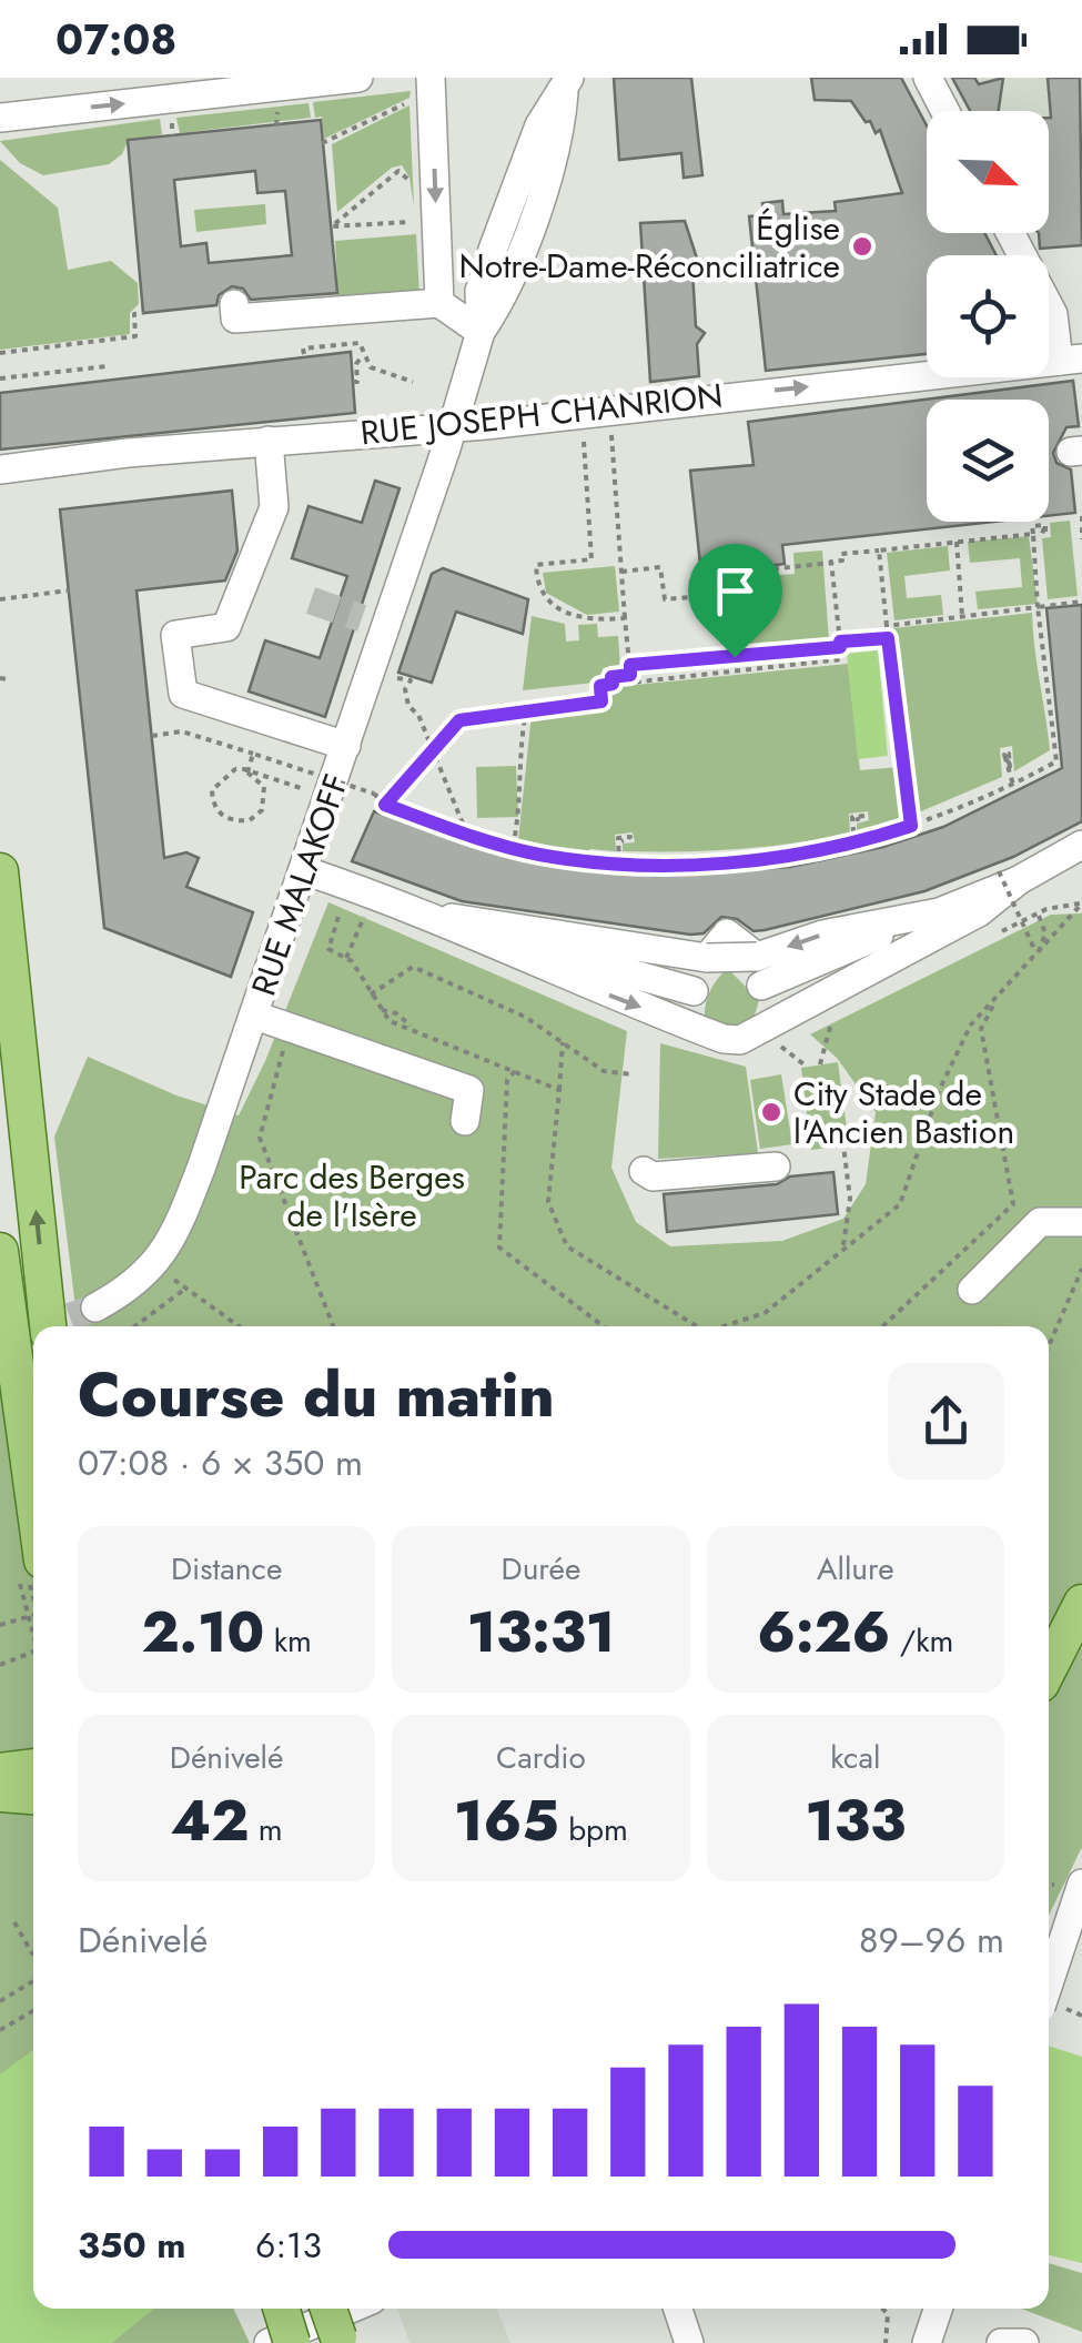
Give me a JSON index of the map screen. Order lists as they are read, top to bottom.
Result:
{
  "streets": {
    "street": ["RUE JOSEPH CHANRION", "RUE MALAKOFF"]
  },
  "crossings": [
    ["RUE JOSEPH CHANRION", "RUE MALAKOFF"]
  ],
  "one_way": ["RUE JOSEPH CHANRION"],
  "parks": ["Parc des Berges de l'Isère"],
  "places": ["Église Notre-Dame-Réconciliatrice", "City Stade de l'Ancien Bastion"],
  "north": "bottom right",
  "page": {
    "status": "07:08",
    "heading": ["Course du matin", "07:08 · 6 × 350 m"],
    "stats": [
      ["Distance", "2.10 km"],
      ["Durée", "13:31"],
      ["Allure", "6:26 /km"],
      ["Dénivelé", "42 m"],
      ["Cardio", "165 bpm"],
      ["kcal", "133"]
    ],
    "chart": ["Dénivelé", "89–96 m"],
    "list": [
      {
        "name": "350 m",
        "note": "6:13"
      }
    ]
  }
}
